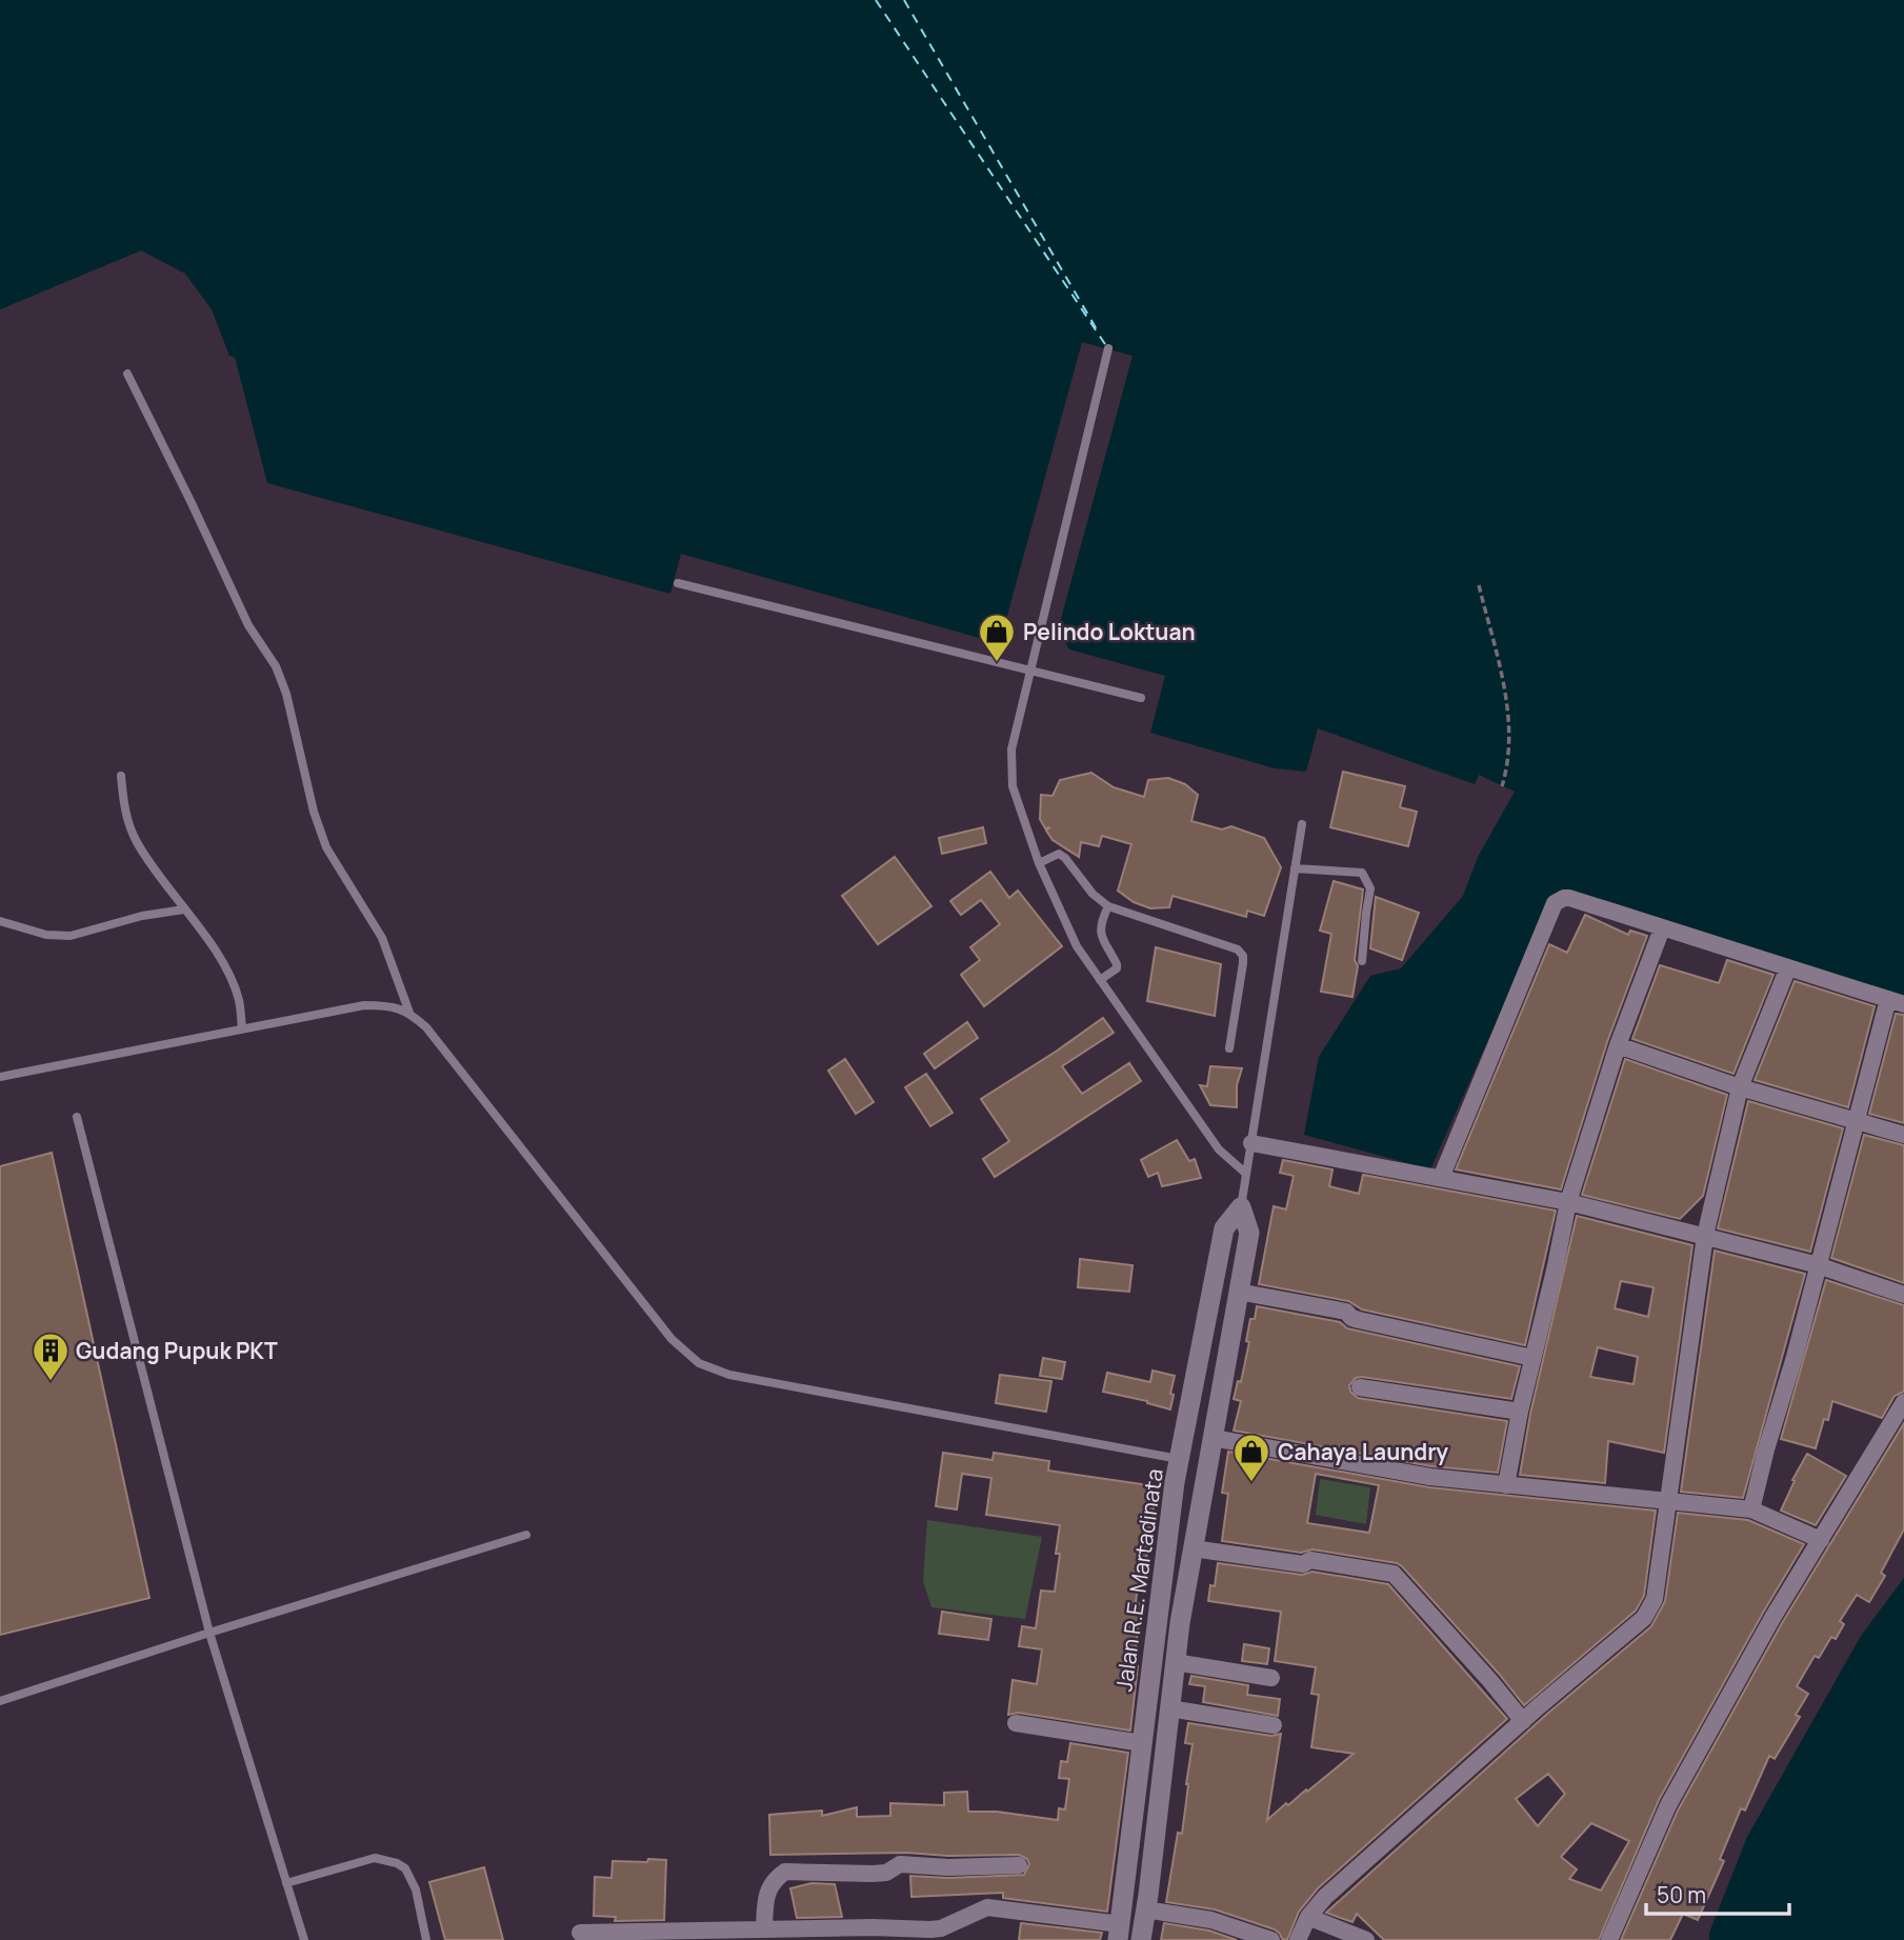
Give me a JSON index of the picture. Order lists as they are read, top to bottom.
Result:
{
  "streets": {
    "street": ["Jalan R.E. Martadinata"]
  },
  "places": {
    "shop": ["Pelindo Loktuan", "Cahaya Laundry"],
    "building": ["Gudang Pupuk PKT"]
  },
  "scale_bar": "50 m"
}
